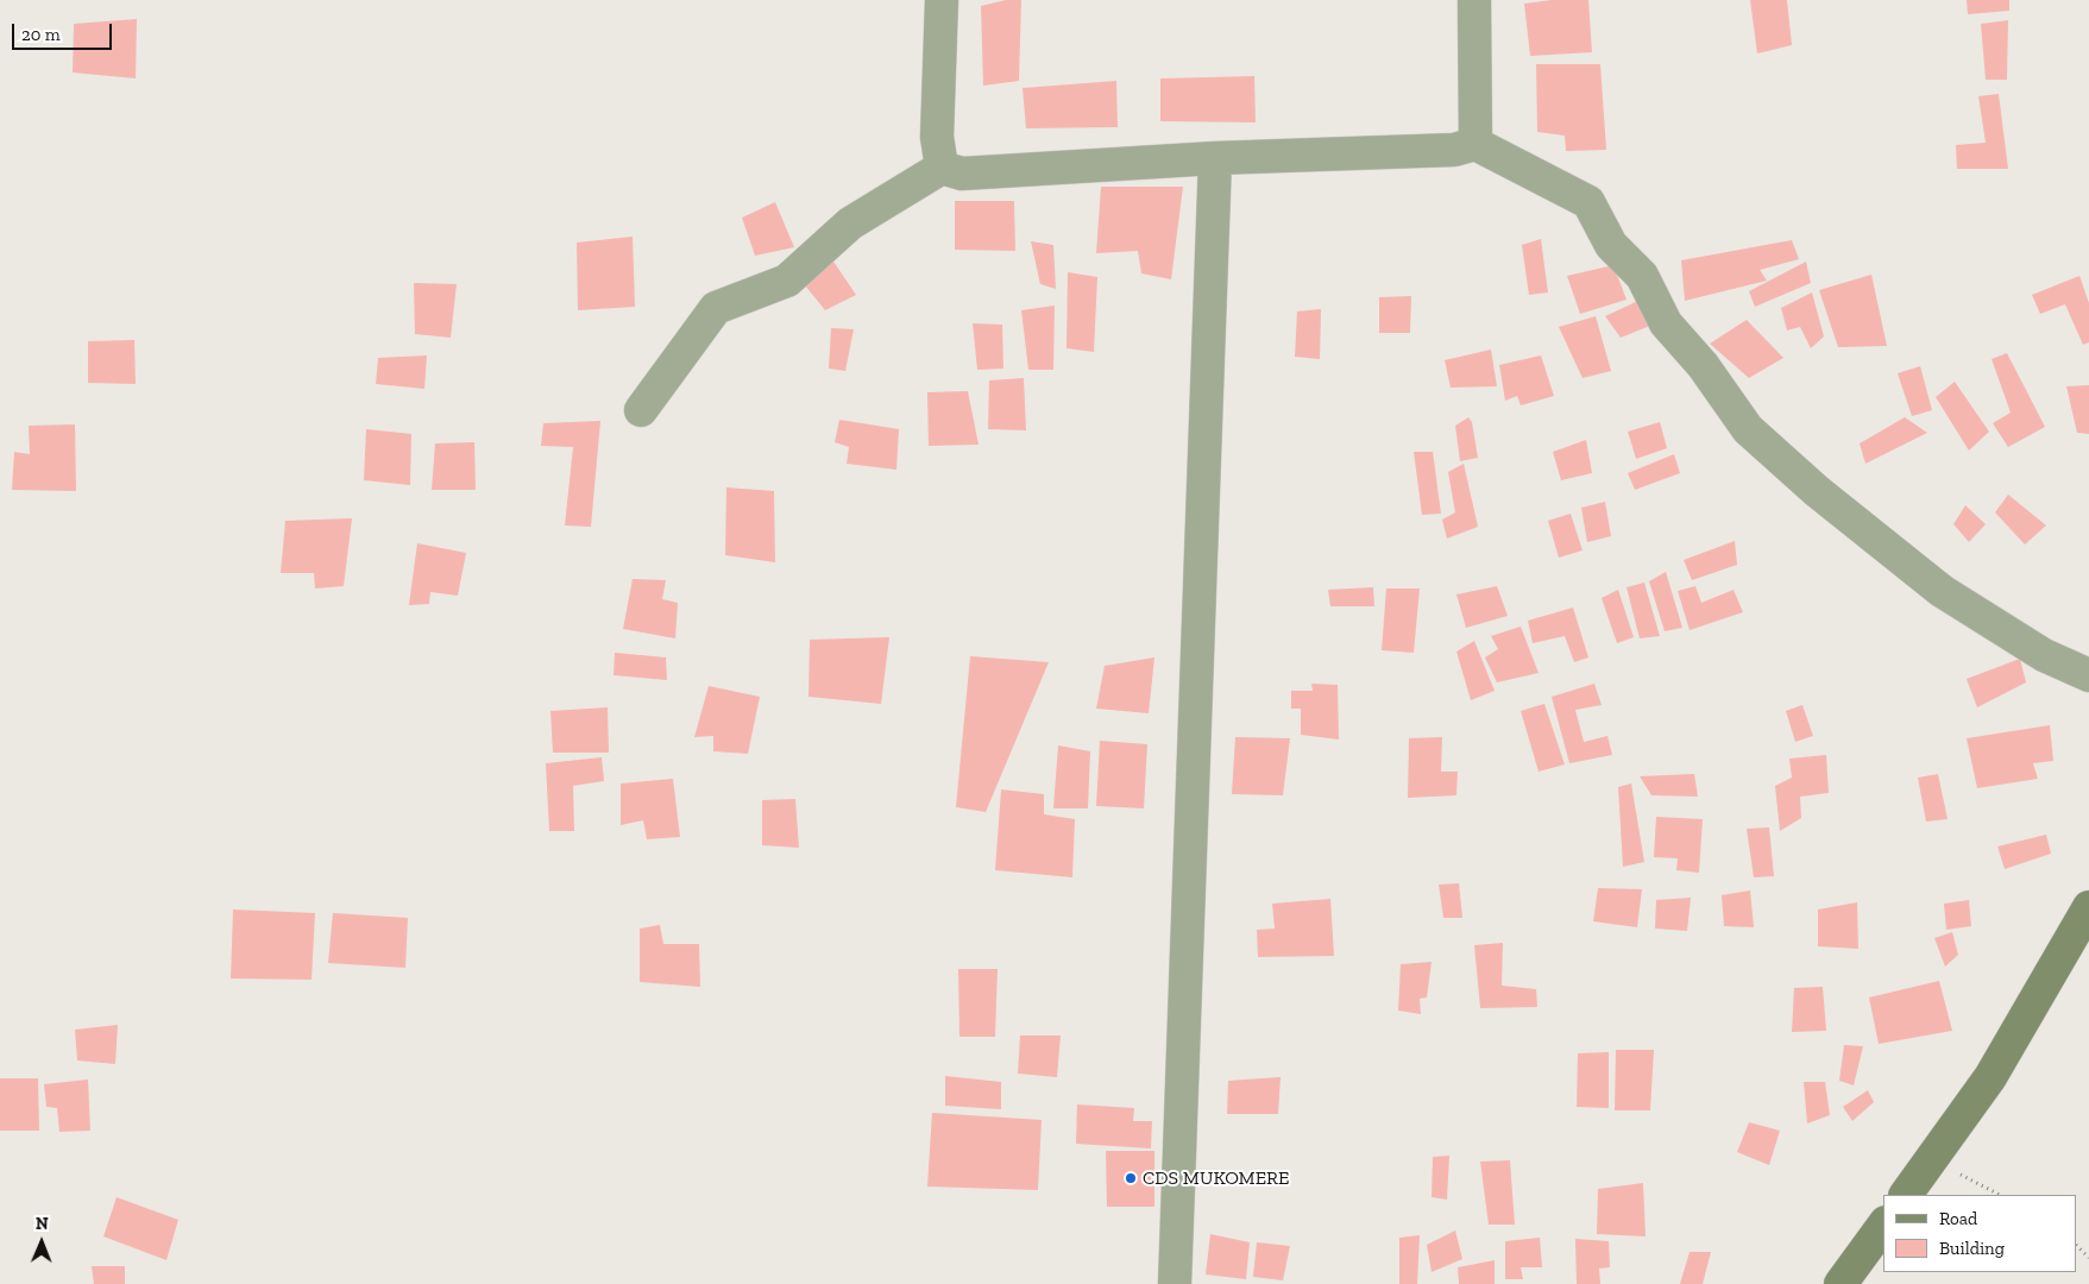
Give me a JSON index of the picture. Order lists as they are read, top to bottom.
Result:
{
  "places": ["CDS MUKOMERE"],
  "legend": ["Road", "Building"],
  "scale_bar": "20 m",
  "north": "top"
}
